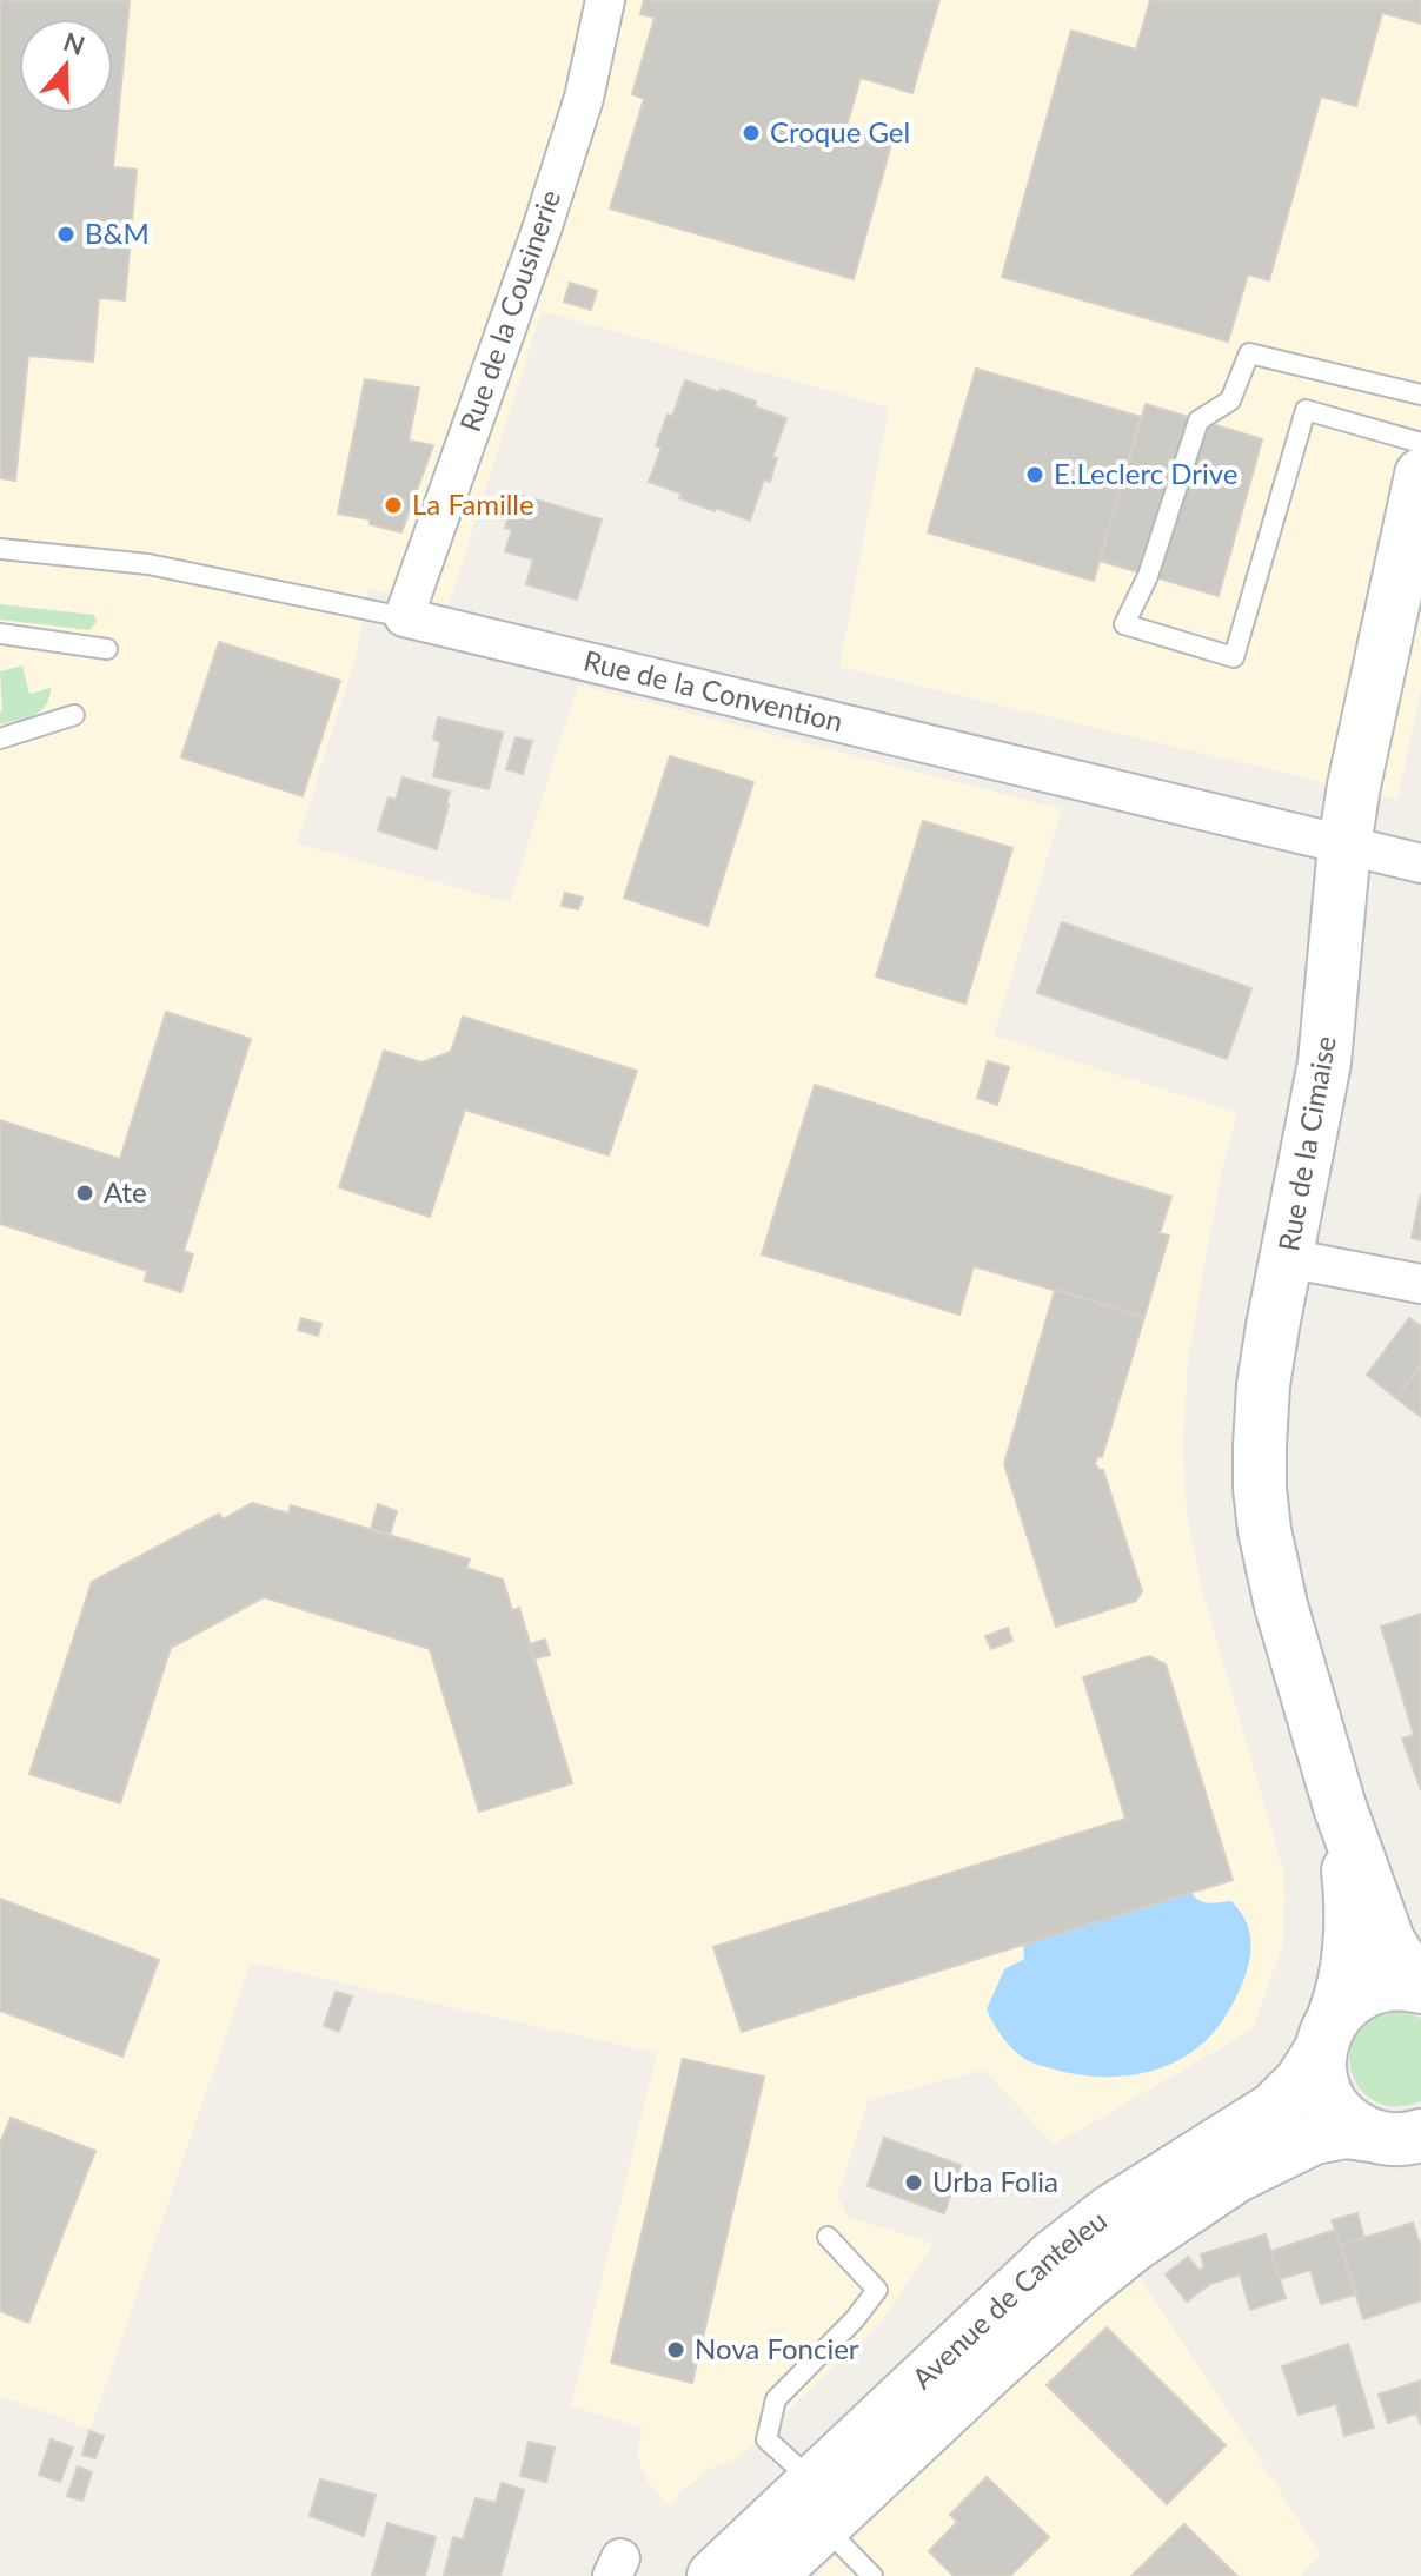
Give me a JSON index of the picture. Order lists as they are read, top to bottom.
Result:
{
  "streets": {
    "street": [
      "Rue de la Cousinerie",
      "Rue de la Convention",
      "Rue de la Cimaise",
      "Avenue de Canteleu"
    ]
  },
  "crossings": [
    ["Rue de la Cousinerie", "Rue de la Convention"],
    ["Rue de la Convention", "Rue de la Cimaise"],
    ["Rue de la Cimaise", "Avenue de Canteleu"]
  ],
  "places": [
    "Croque Gel",
    "B&M",
    "E.Leclerc Drive",
    "La Famille",
    "Ate",
    "Urba Folia",
    "Nova Foncier"
  ],
  "north": "top"
}
